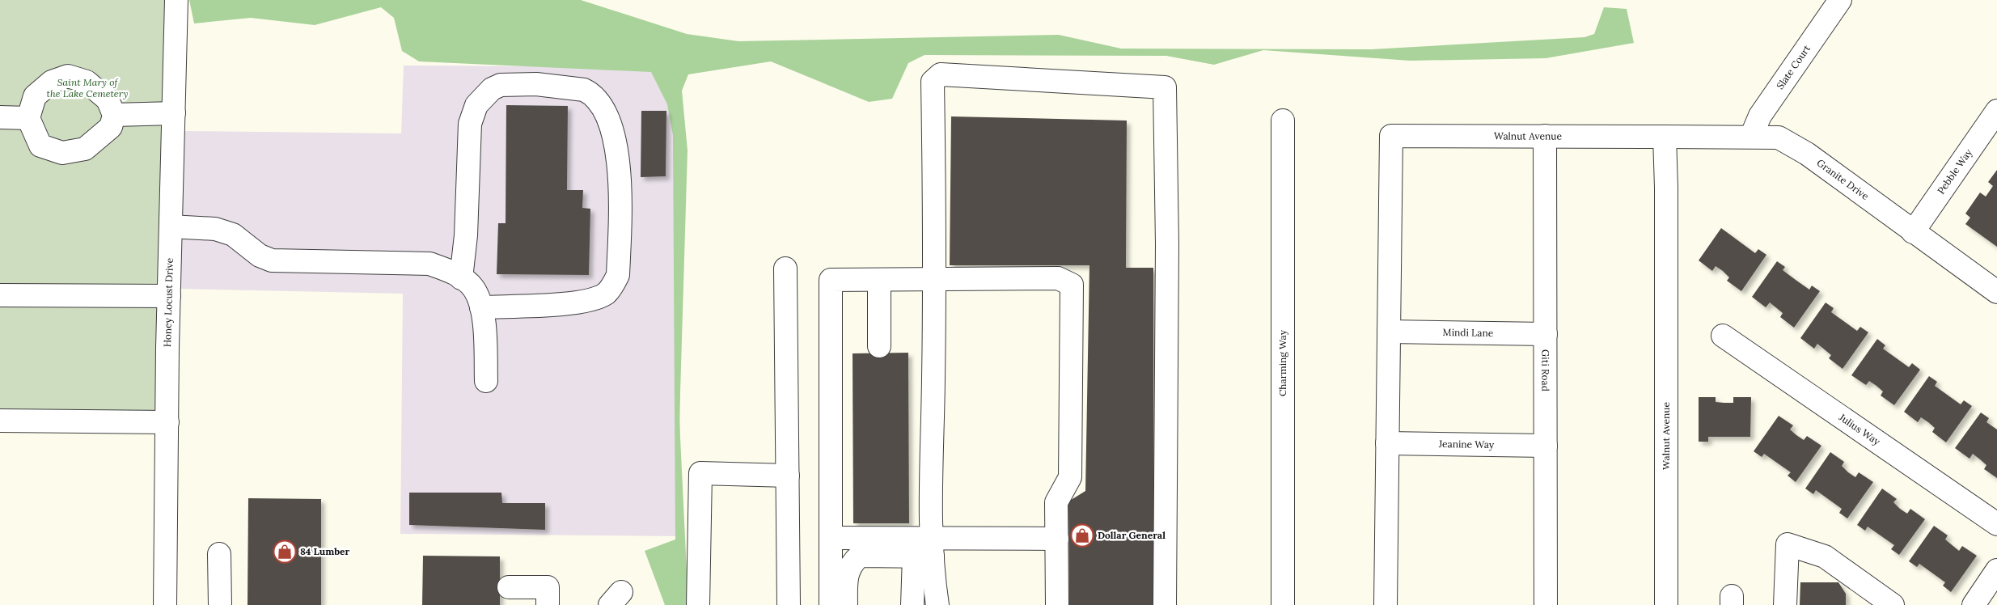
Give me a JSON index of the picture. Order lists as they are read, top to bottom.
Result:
{
  "streets": {
    "street": [
      "Slate Court",
      "Walnut Avenue",
      "Pebble Way",
      "Granite Drive",
      "Honey Locust Drive",
      "Mindi Lane",
      "Charming Way",
      "Giti Road",
      "Julius Way",
      "Jeanine Way"
    ]
  },
  "crossings": [
    ["Slate Court", "Granite Drive"],
    ["Walnut Avenue", "Granite Drive"],
    ["Walnut Avenue", "Mindi Lane"],
    ["Walnut Avenue", "Giti Road"],
    ["Walnut Avenue", "Jeanine Way"],
    ["Pebble Way", "Granite Drive"],
    ["Mindi Lane", "Giti Road"],
    ["Giti Road", "Jeanine Way"]
  ],
  "parks": ["Saint Mary of the Lake Cemetery"],
  "places": {
    "shop": ["Dollar General", "84 Lumber"]
  }
}
